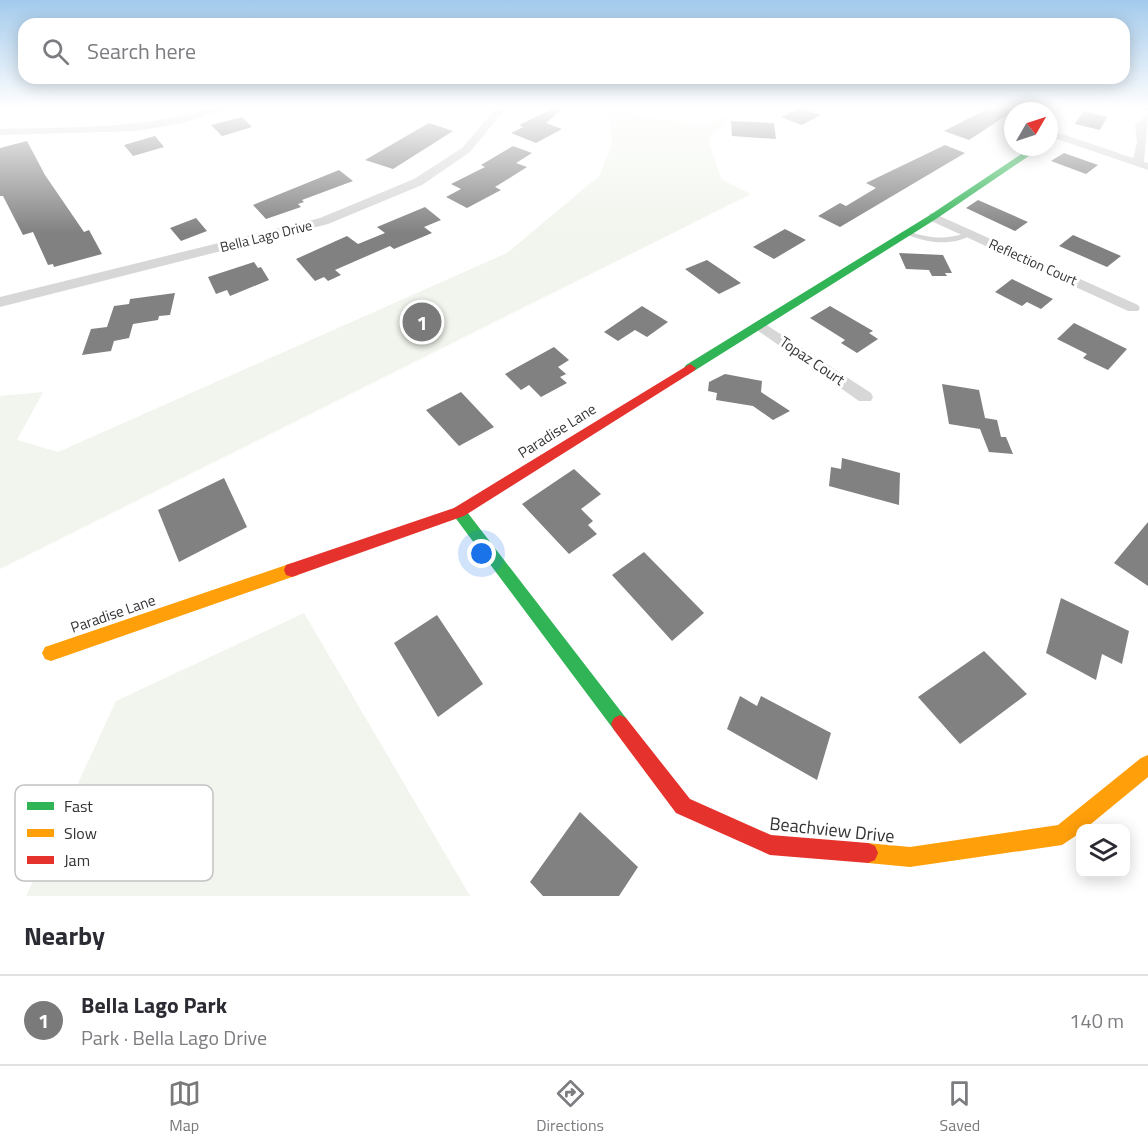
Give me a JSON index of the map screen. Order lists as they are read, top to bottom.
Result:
{
  "streets": {
    "street": [
      "Bella Lago Drive",
      "Reflection Court",
      "Topaz Court",
      "Paradise Lane",
      "Beachview Drive"
    ]
  },
  "crossings": [
    ["Reflection Court", "Paradise Lane"],
    ["Topaz Court", "Paradise Lane"],
    ["Paradise Lane", "Beachview Drive"]
  ],
  "legend": ["Fast", "Slow", "Jam"],
  "north": "top right",
  "page": {
    "search": "Search here",
    "pins": "1",
    "heading": "Nearby",
    "list": [
      {
        "mark": "1",
        "name": "Bella Lago Park",
        "note": "Park · Bella Lago Drive",
        "value": "140 m"
      }
    ],
    "nav": ["Map", "Directions", "Saved"]
  }
}
